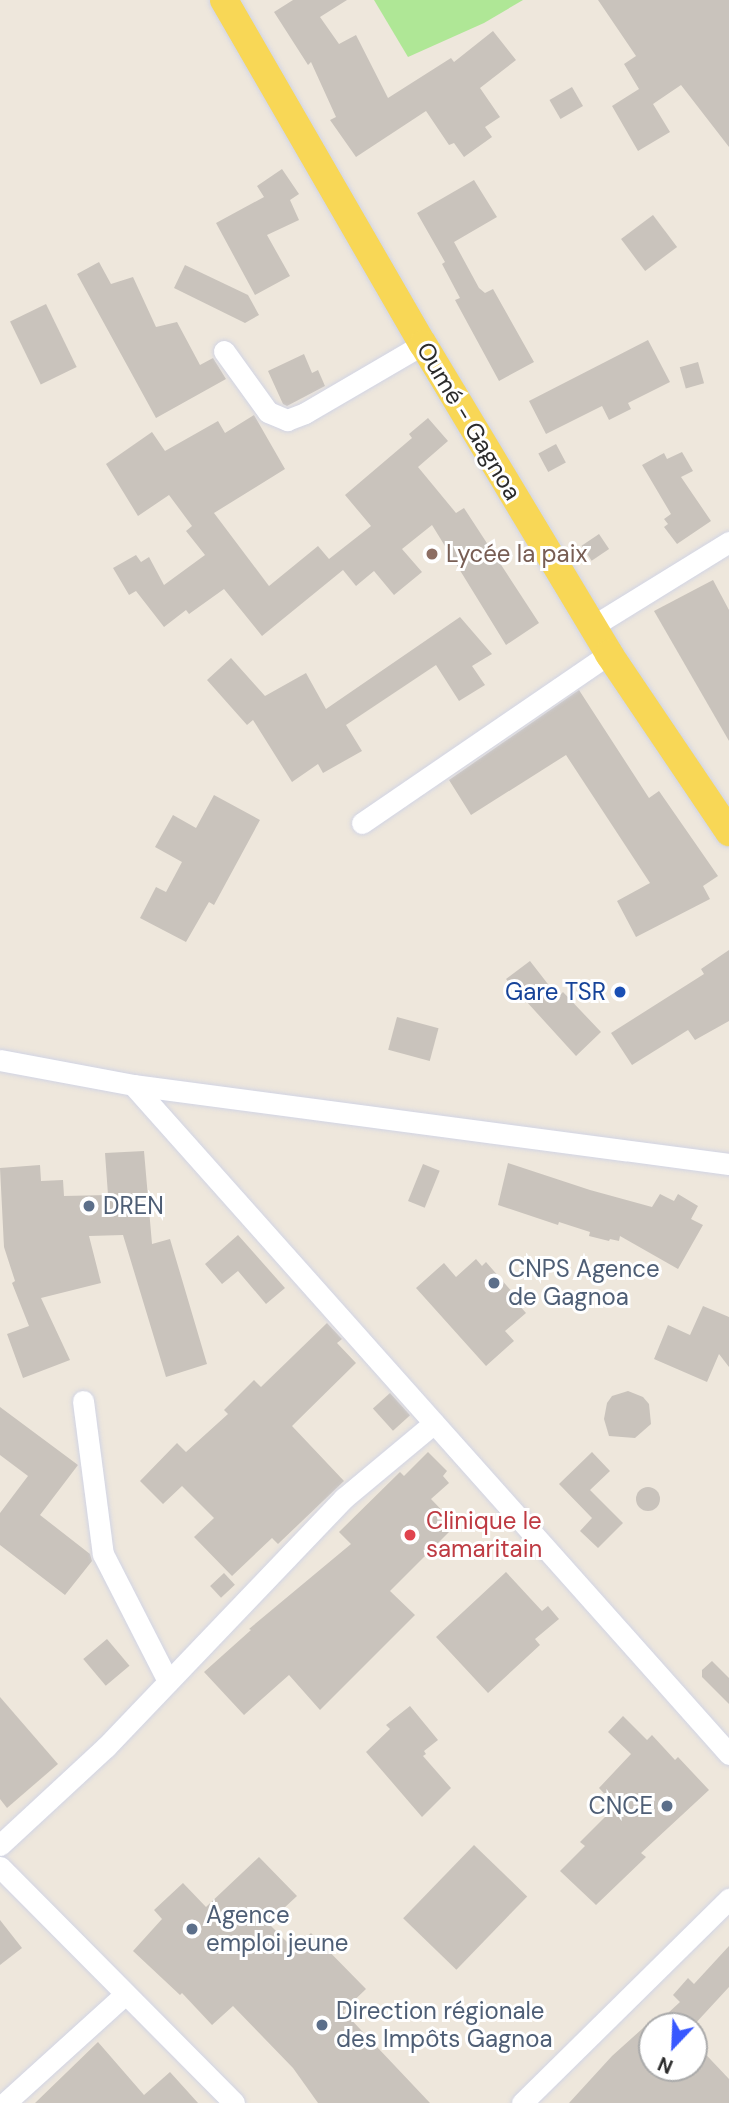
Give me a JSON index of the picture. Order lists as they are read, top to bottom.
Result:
{
  "streets": {
    "main road": ["Oumé - Gagnoa"]
  },
  "places": [
    "Lycée la paix",
    "Gare TSR",
    "DREN",
    "CNPS Agence de Gagnoa",
    "Clinique le samaritain",
    "CNCE",
    "Agence emploi jeune",
    "Direction régionale des Impôts Gagnoa"
  ],
  "north": "bottom left"
}
